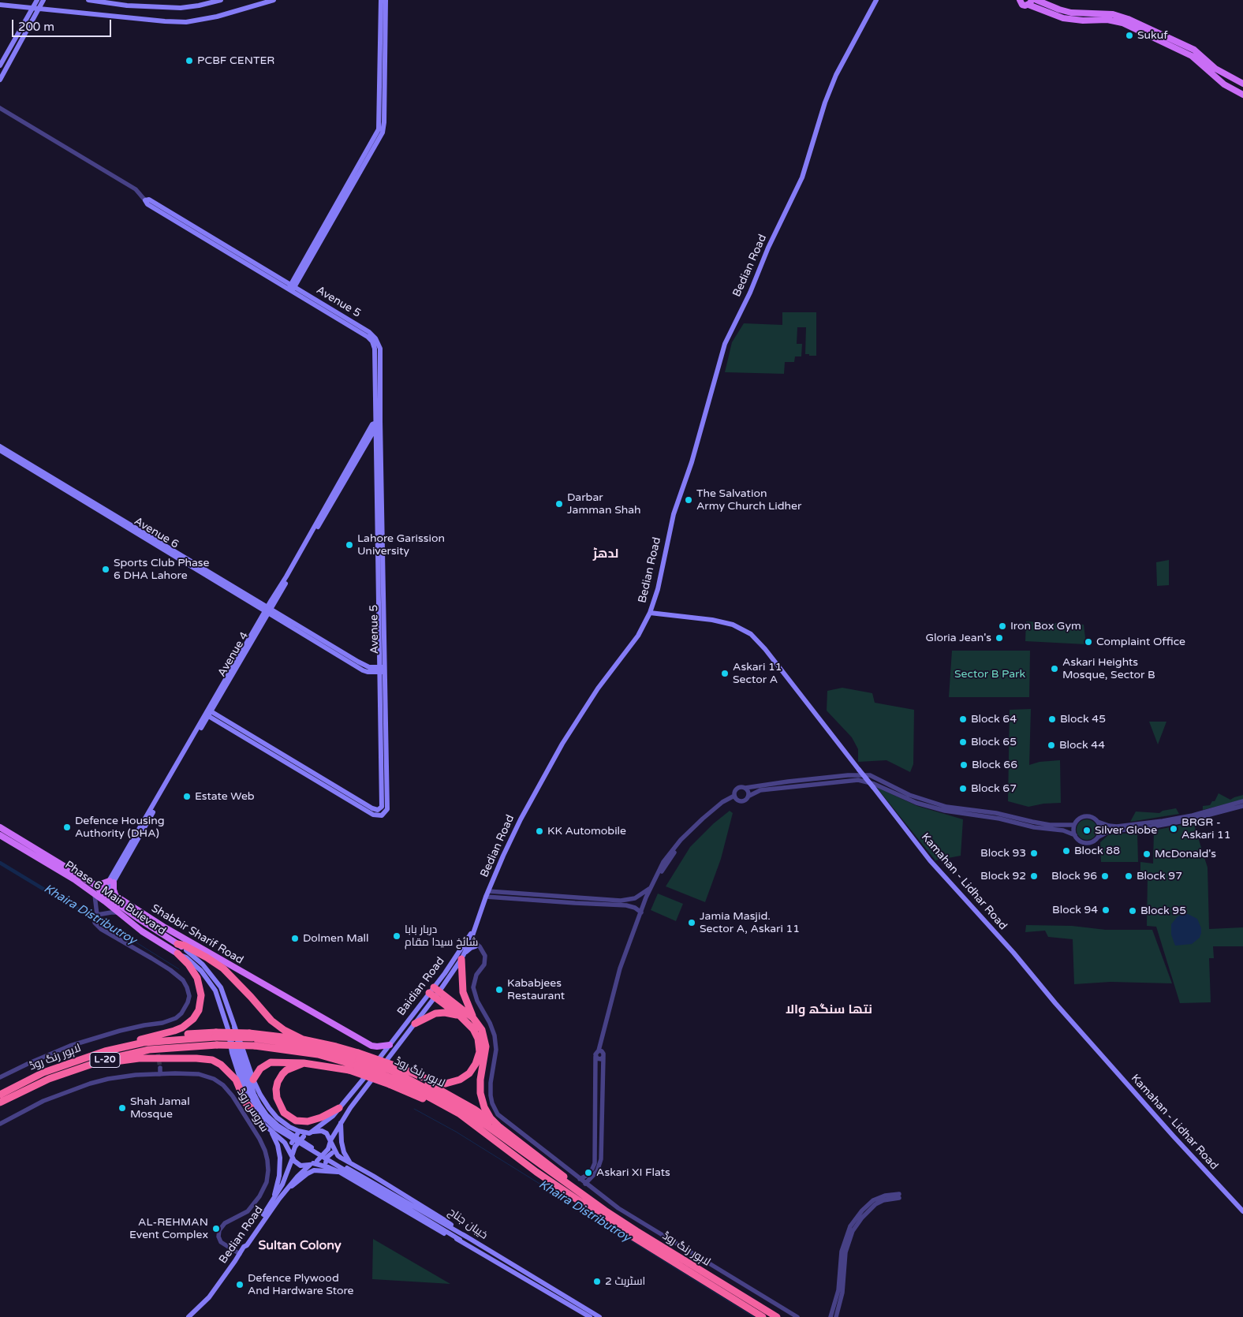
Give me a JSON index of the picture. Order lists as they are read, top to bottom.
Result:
{
  "streets": {
    "highway": ["لاہور رنگ روڈ", "L-20"],
    "main road": [
      "Bedian Road",
      "Avenue 5",
      "Avenue 6",
      "Avenue 4",
      "Kamahan - Lidhar Road",
      "Phase 6 Main Bulevard",
      "Shabbir Sharif Road",
      "Baidian Road",
      "خیبان جناح"
    ],
    "street": ["سروس روڈ"]
  },
  "crossings": [
    ["Bedian Road", "Kamahan - Lidhar Road"],
    ["Bedian Road", "Baidian Road"],
    ["Bedian Road", "سروس روڈ"],
    ["Bedian Road", "خیبان جناح"],
    ["Avenue 5", "Avenue 6"],
    ["Avenue 5", "Avenue 4"],
    ["Avenue 6", "Avenue 4"],
    ["Avenue 4", "Shabbir Sharif Road"],
    ["Shabbir Sharif Road", "Baidian Road"]
  ],
  "districts": ["لدھڑ", "نتھا سنگھ والا", "Sultan Colony"],
  "water": ["Khaira Distributroy"],
  "parks": ["Sector B Park"],
  "places": [
    "Sukuf",
    "PCBF CENTER",
    "The Salvation Army Church Lidher",
    "Darbar Jamman Shah",
    "Lahore Garission University",
    "Sports Club Phase 6 DHA Lahore",
    "Iron Box Gym",
    "Gloria Jean's",
    "Complaint Office",
    "Askari Heights Mosque, Sector B",
    "Askari 11 Sector A",
    "Block 64",
    "Block 45",
    "Block 65",
    "Block 44",
    "Block 66",
    "Block 67",
    "Estate Web",
    "Defence Housing Authority (DHA)",
    "BRGR - Askari 11",
    "Silver Globe",
    "KK Automobile",
    "Block 88",
    "Block 93",
    "McDonald's",
    "Block 92",
    "Block 96",
    "Block 97",
    "Block 94",
    "Block 95",
    "Jamia Masjid. Sector A, Askari 11",
    "دربار بابا شائخ سیدا مقام",
    "Dolmen Mall",
    "Kababjees Restaurant",
    "Shah Jamal Mosque",
    "Askari XI Flats",
    "AL-REHMAN Event Complex",
    "اسٹریٹ 2",
    "Defence Plywood And Hardware Store"
  ],
  "scale_bar": "200 m"
}
